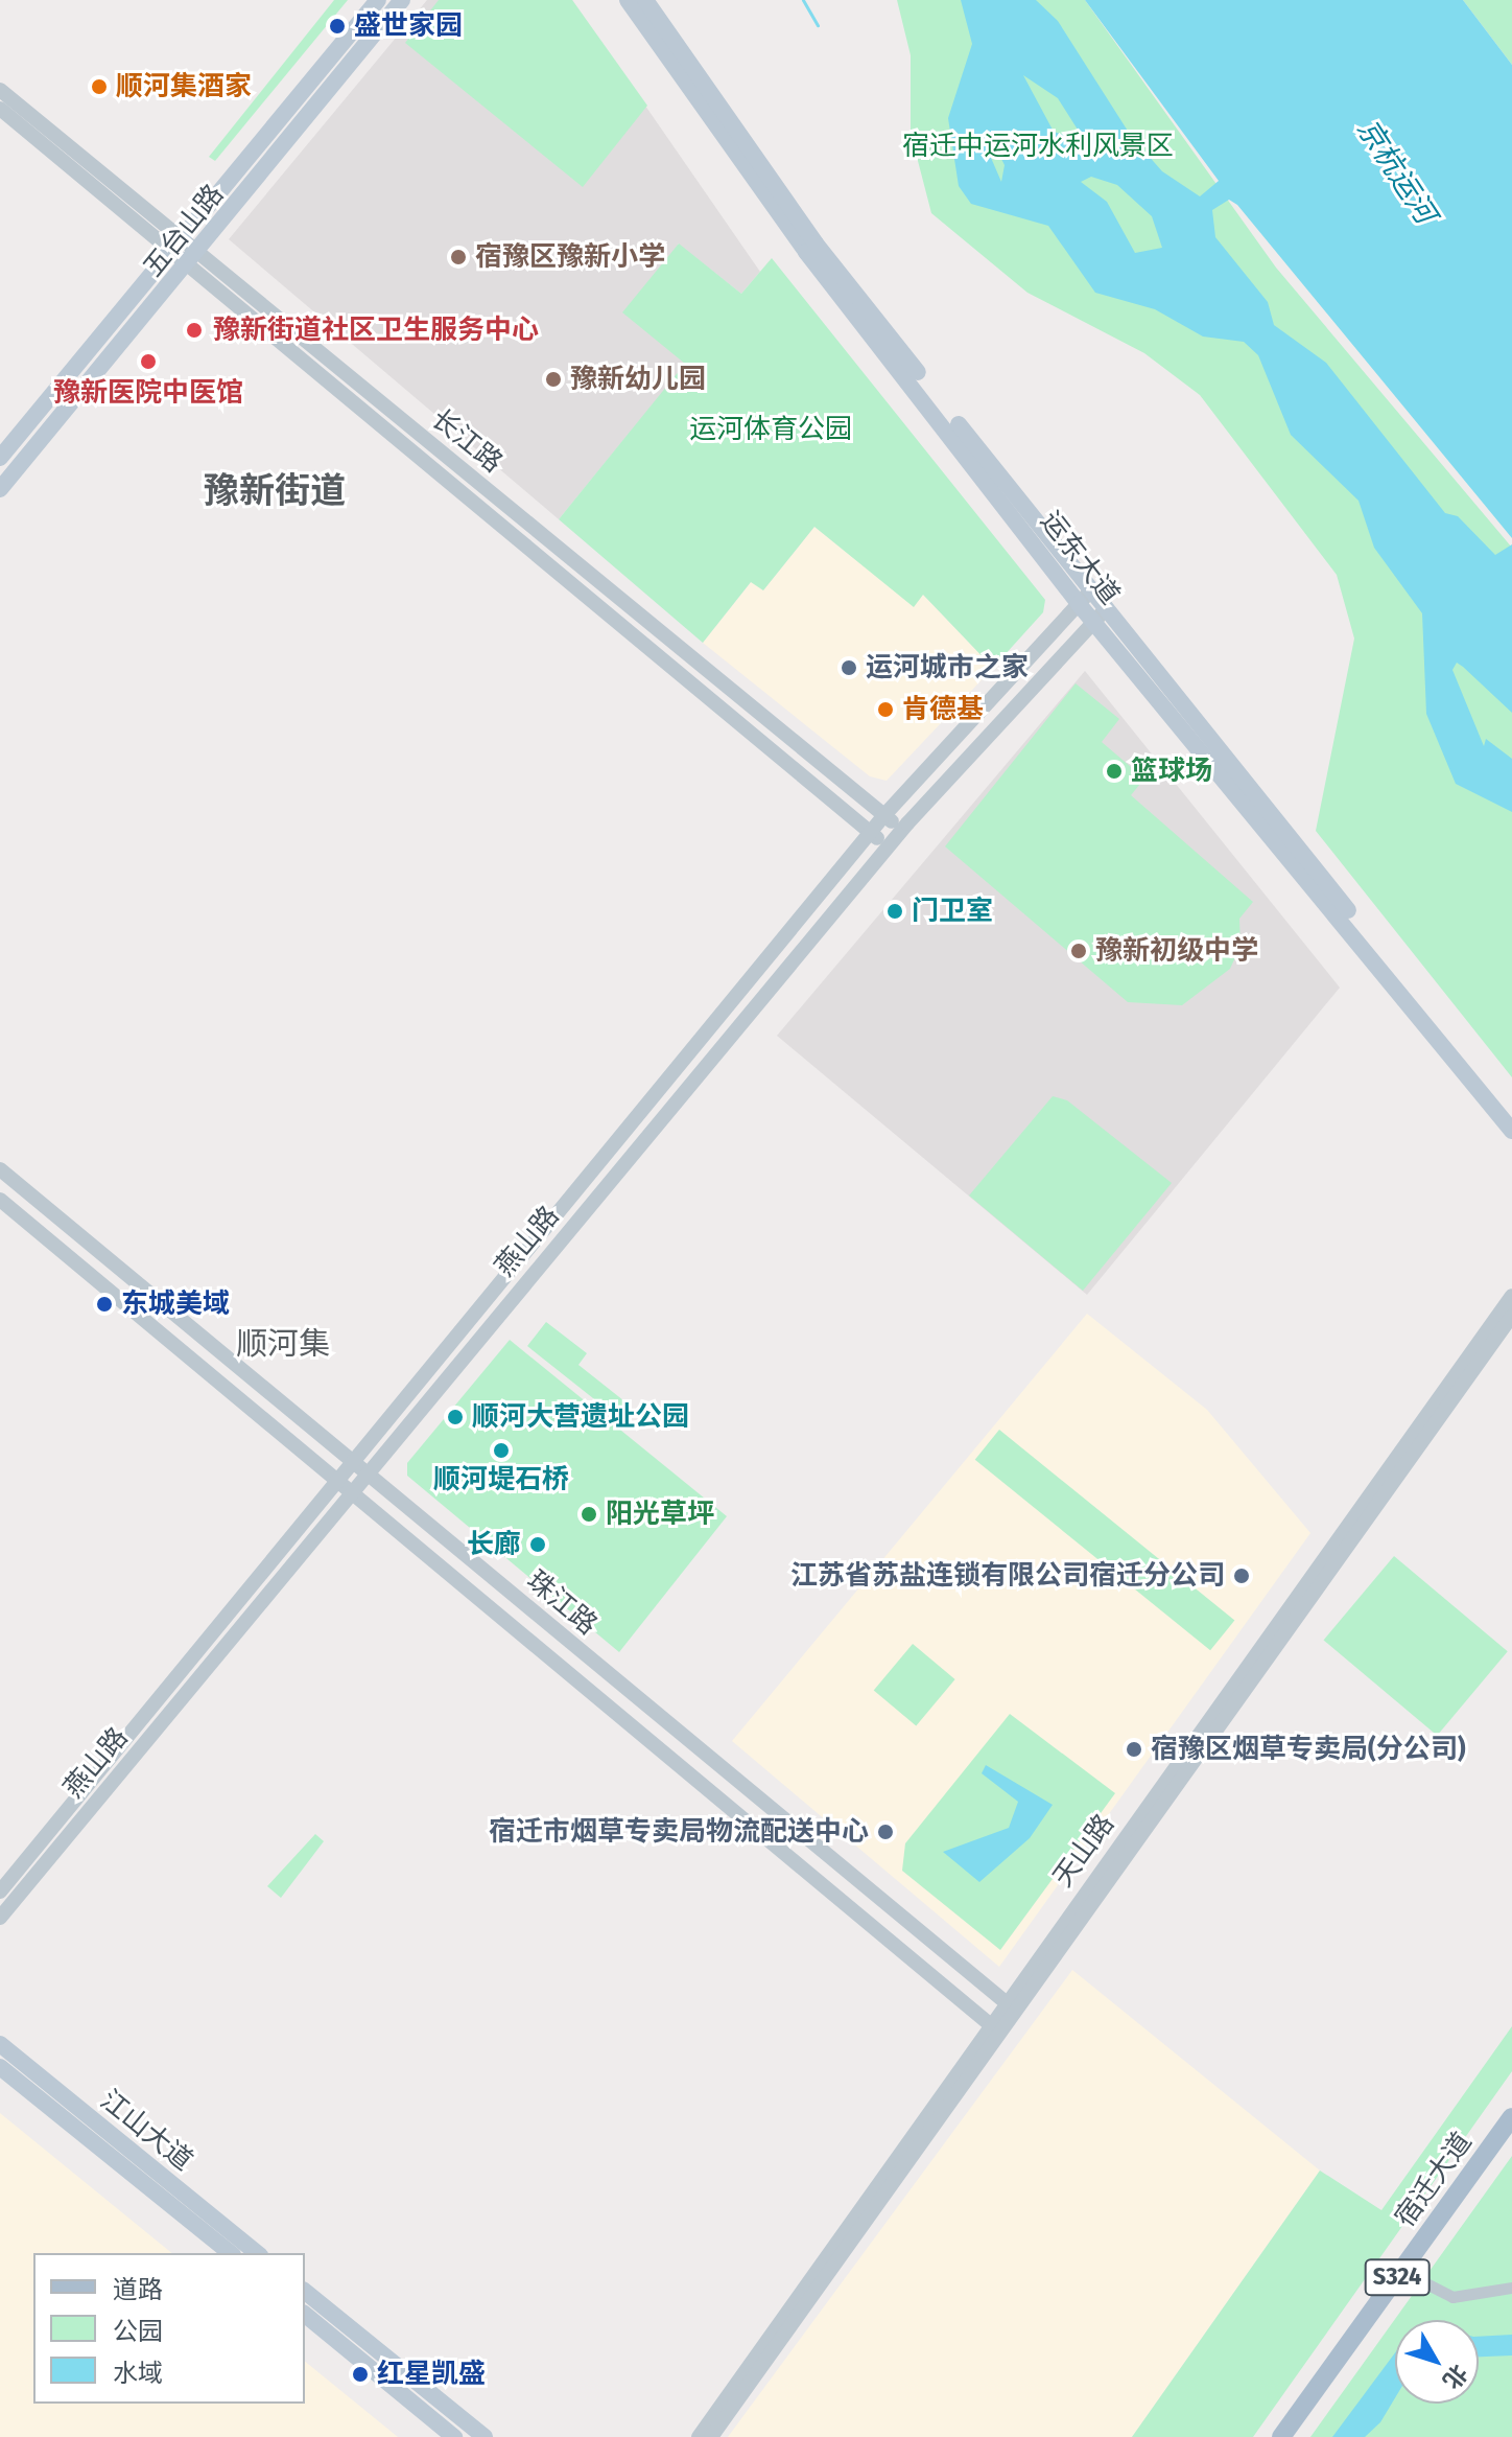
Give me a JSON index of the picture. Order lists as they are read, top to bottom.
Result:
{
  "streets": {
    "main road": [
      "五台山路",
      "运东大道",
      "江山大道",
      "宿迁大道",
      "S324"
    ],
    "street": [
      "长江路",
      "燕山路",
      "珠江路",
      "天山路"
    ]
  },
  "crossings": [
    ["五台山路", "长江路"],
    ["长江路", "燕山路"],
    ["运东大道", "燕山路"],
    ["燕山路", "珠江路"],
    ["珠江路", "天山路"]
  ],
  "districts": ["豫新街道", "顺河集"],
  "water": ["京杭运河"],
  "parks": ["宿迁中运河水利风景区", "运河体育公园"],
  "places": [
    "盛世家园",
    "顺河集酒家",
    "宿豫区豫新小学",
    "豫新街道社区卫生服务中心",
    "豫新医院中医馆",
    "豫新幼儿园",
    "运河城市之家",
    "肯德基",
    "篮球场",
    "门卫室",
    "豫新初级中学",
    "东城美域",
    "顺河大营遗址公园",
    "顺河堤石桥",
    "阳光草坪",
    "长廊",
    "江苏省苏盐连锁有限公司宿迁分公司",
    "宿豫区烟草专卖局(分公司)",
    "宿迁市烟草专卖局物流配送中心",
    "红星凯盛"
  ],
  "legend": ["道路", "公园", "水域"],
  "north": "bottom right"
}
